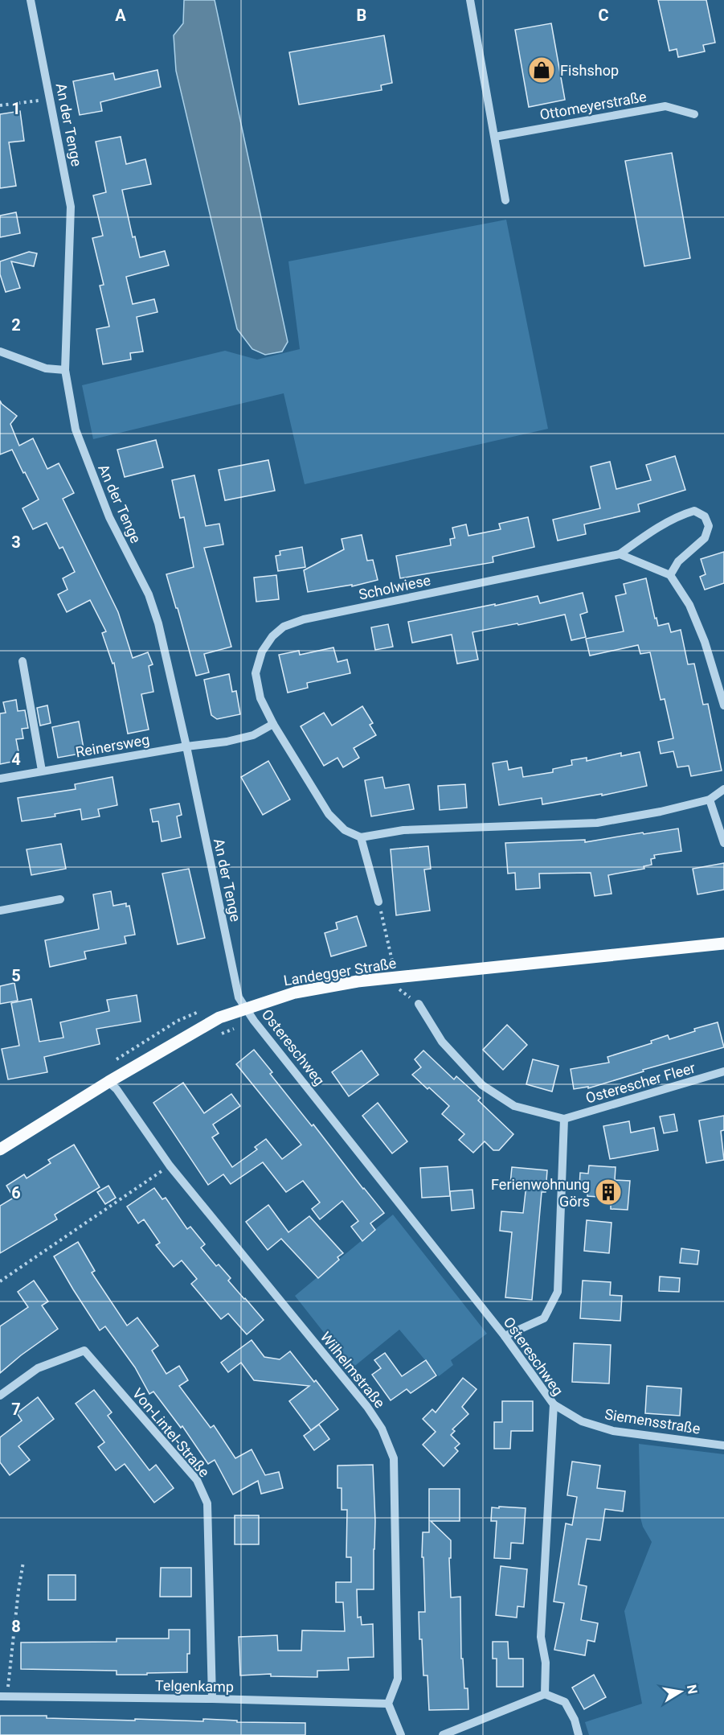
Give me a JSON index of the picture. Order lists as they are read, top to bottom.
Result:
{
  "streets": {
    "main road": ["Landegger Straße"],
    "street": [
      "Ottomeyerstraße",
      "An der Tenge",
      "Scholwiese",
      "Reinersweg",
      "Ostereschweg",
      "Osterescher Fleer",
      "Wilhelmstraße",
      "Siemensstraße",
      "Von-Lintel-Straße",
      "Telgenkamp"
    ]
  },
  "crossings": [
    ["An der Tenge", "Reinersweg"],
    ["An der Tenge", "Landegger Straße"],
    ["An der Tenge", "Ostereschweg"],
    ["Landegger Straße", "Ostereschweg"],
    ["Landegger Straße", "Wilhelmstraße"],
    ["Ostereschweg", "Siemensstraße"],
    ["Wilhelmstraße", "Telgenkamp"],
    ["Von-Lintel-Straße", "Telgenkamp"]
  ],
  "places": {
    "shop": ["Fishshop"],
    "building": ["Ferienwohnung Görs"]
  },
  "north": "right",
  "grid": {
    "columns": ["A", "B", "C"],
    "rows": [
      "1",
      "2",
      "3",
      "4",
      "5",
      "6",
      "7",
      "8"
    ]
  }
}
